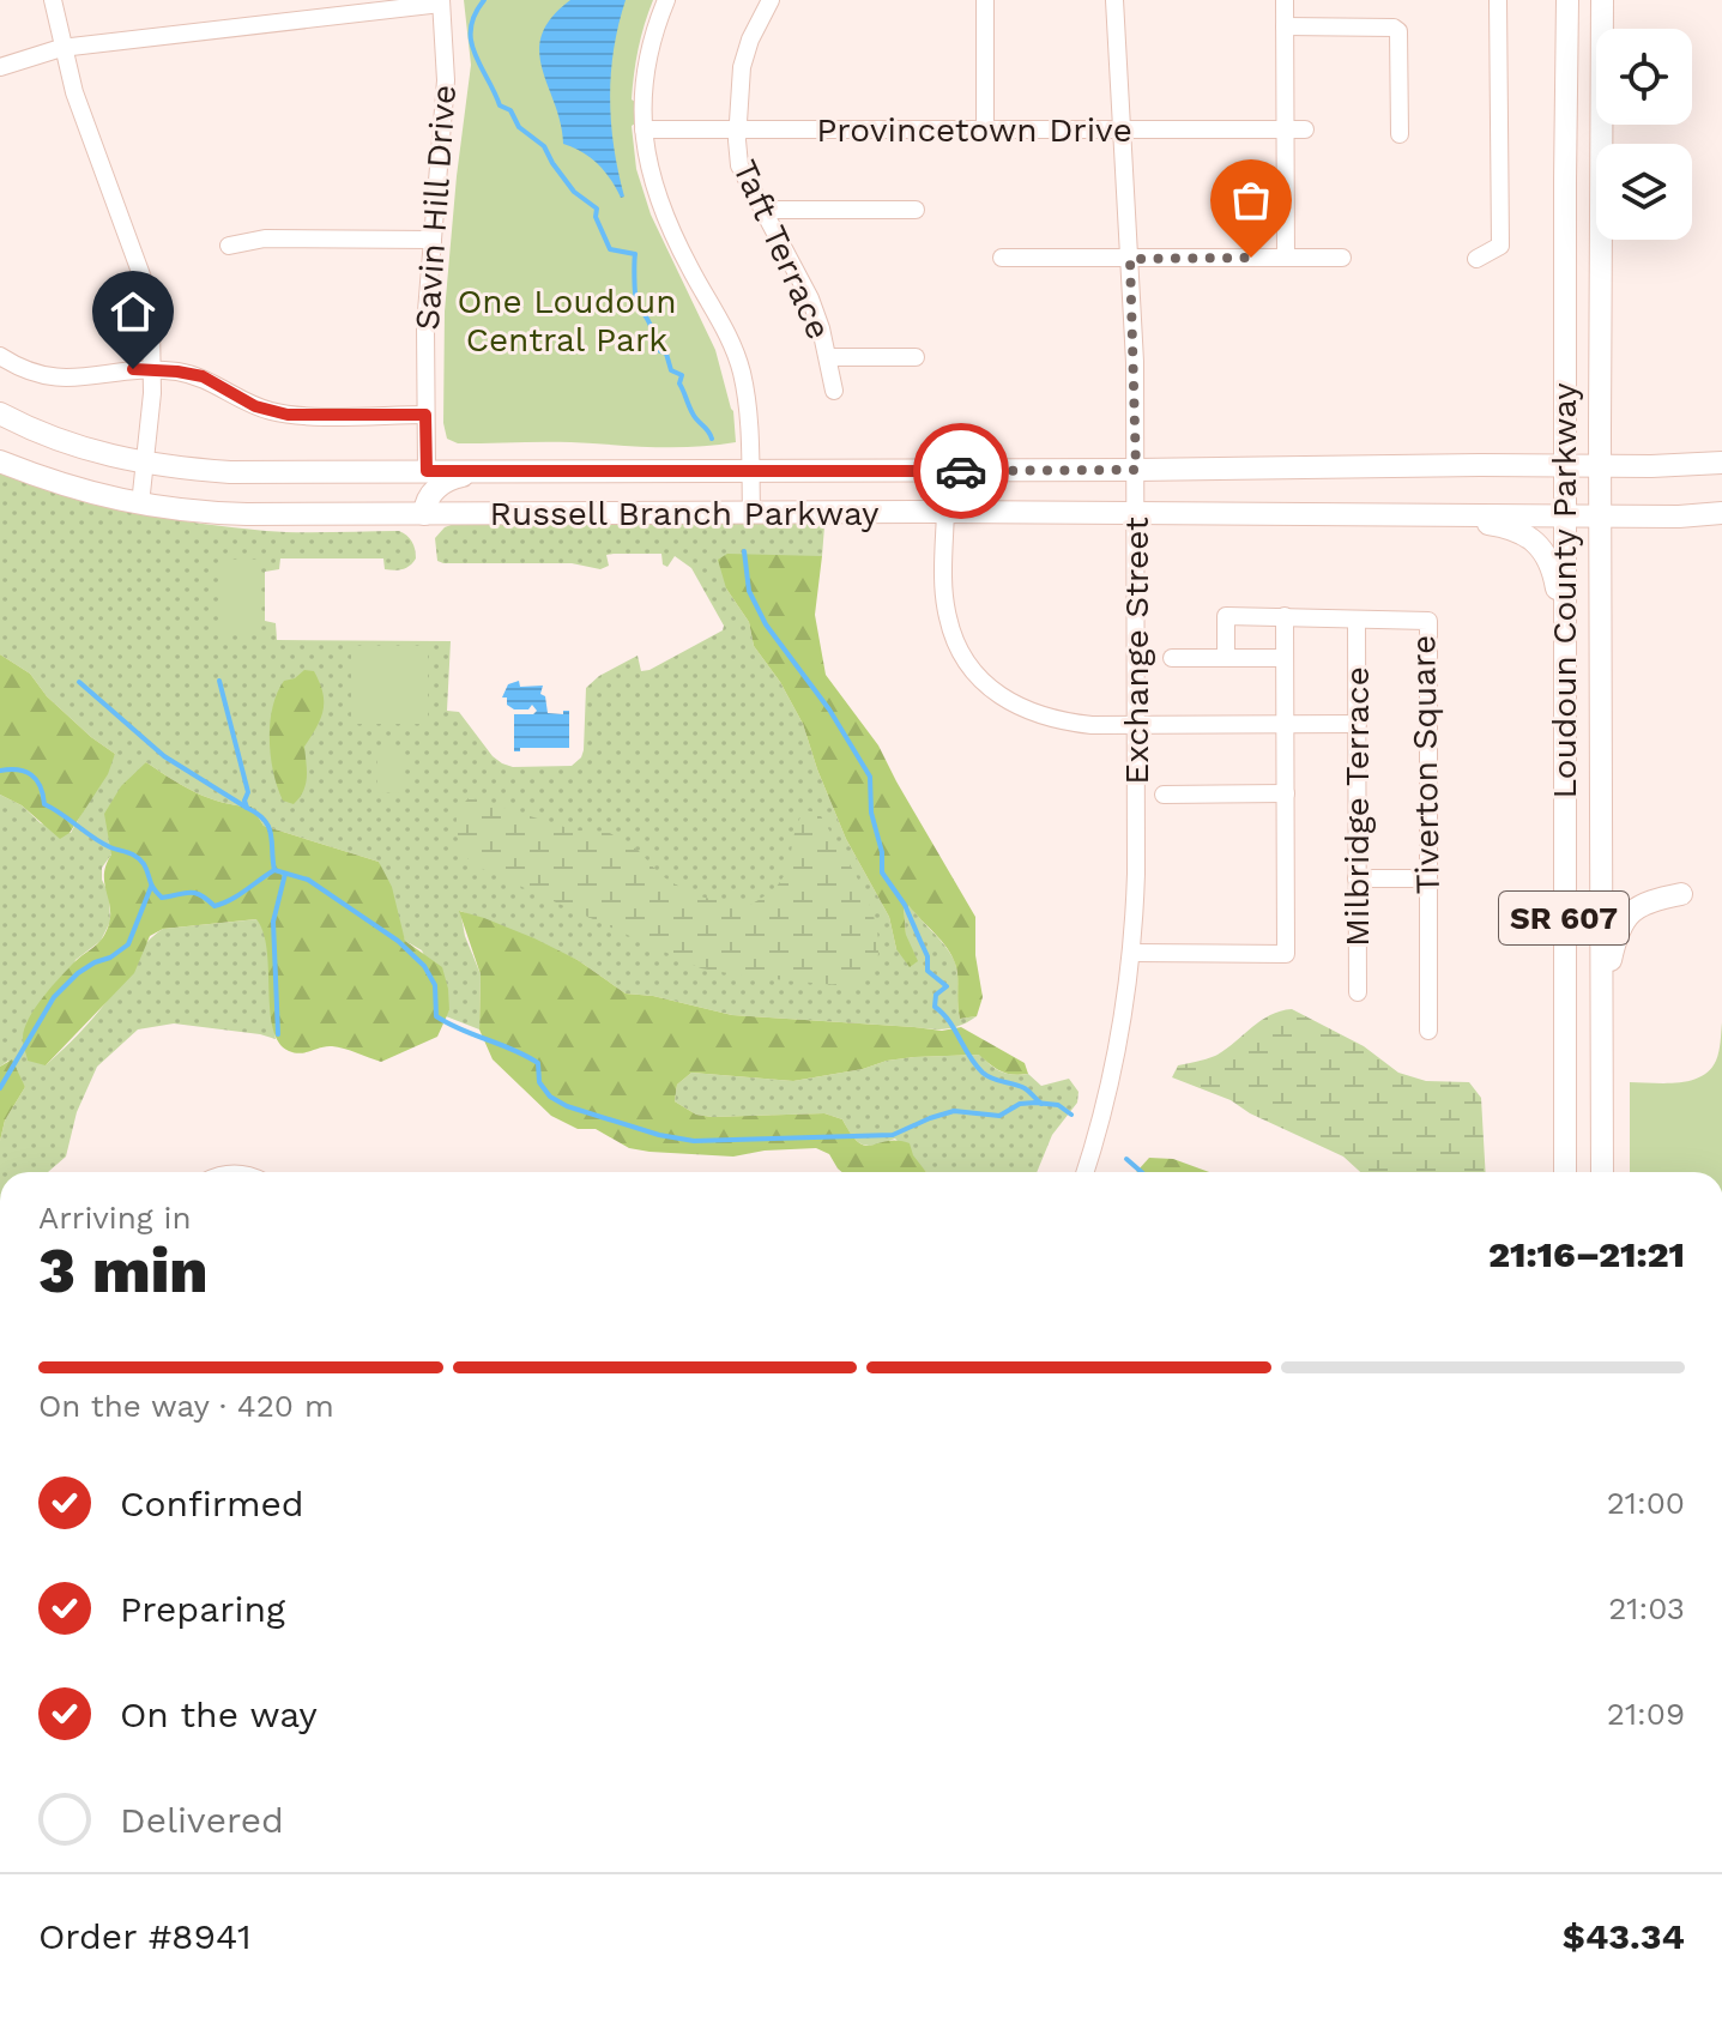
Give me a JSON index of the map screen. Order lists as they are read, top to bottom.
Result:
{
  "streets": {
    "main road": ["Russell Branch Parkway", "Loudoun County Parkway", "SR 607"],
    "street": [
      "Provincetown Drive",
      "Savin Hill Drive",
      "Taft Terrace",
      "Exchange Street",
      "Tiverton Square",
      "Milbridge Terrace"
    ]
  },
  "crossings": [
    ["Provincetown Drive", "Taft Terrace"],
    ["Provincetown Drive", "Exchange Street"],
    ["Savin Hill Drive", "Russell Branch Parkway"],
    ["Russell Branch Parkway", "Loudoun County Parkway"],
    ["Russell Branch Parkway", "Exchange Street"],
    ["Tiverton Square", "Milbridge Terrace"]
  ],
  "parks": ["One Loudoun Central Park"],
  "page": {
    "heading": ["3 min", "Arriving in", "21:16–21:21"],
    "panel": ["Order #8941", "$43.34"],
    "bar": "On the way · 420 m",
    "list": [
      ["Confirmed", "21:00"],
      ["Preparing", "21:03"],
      ["On the way", "21:09"],
      "Delivered"
    ]
  }
}
